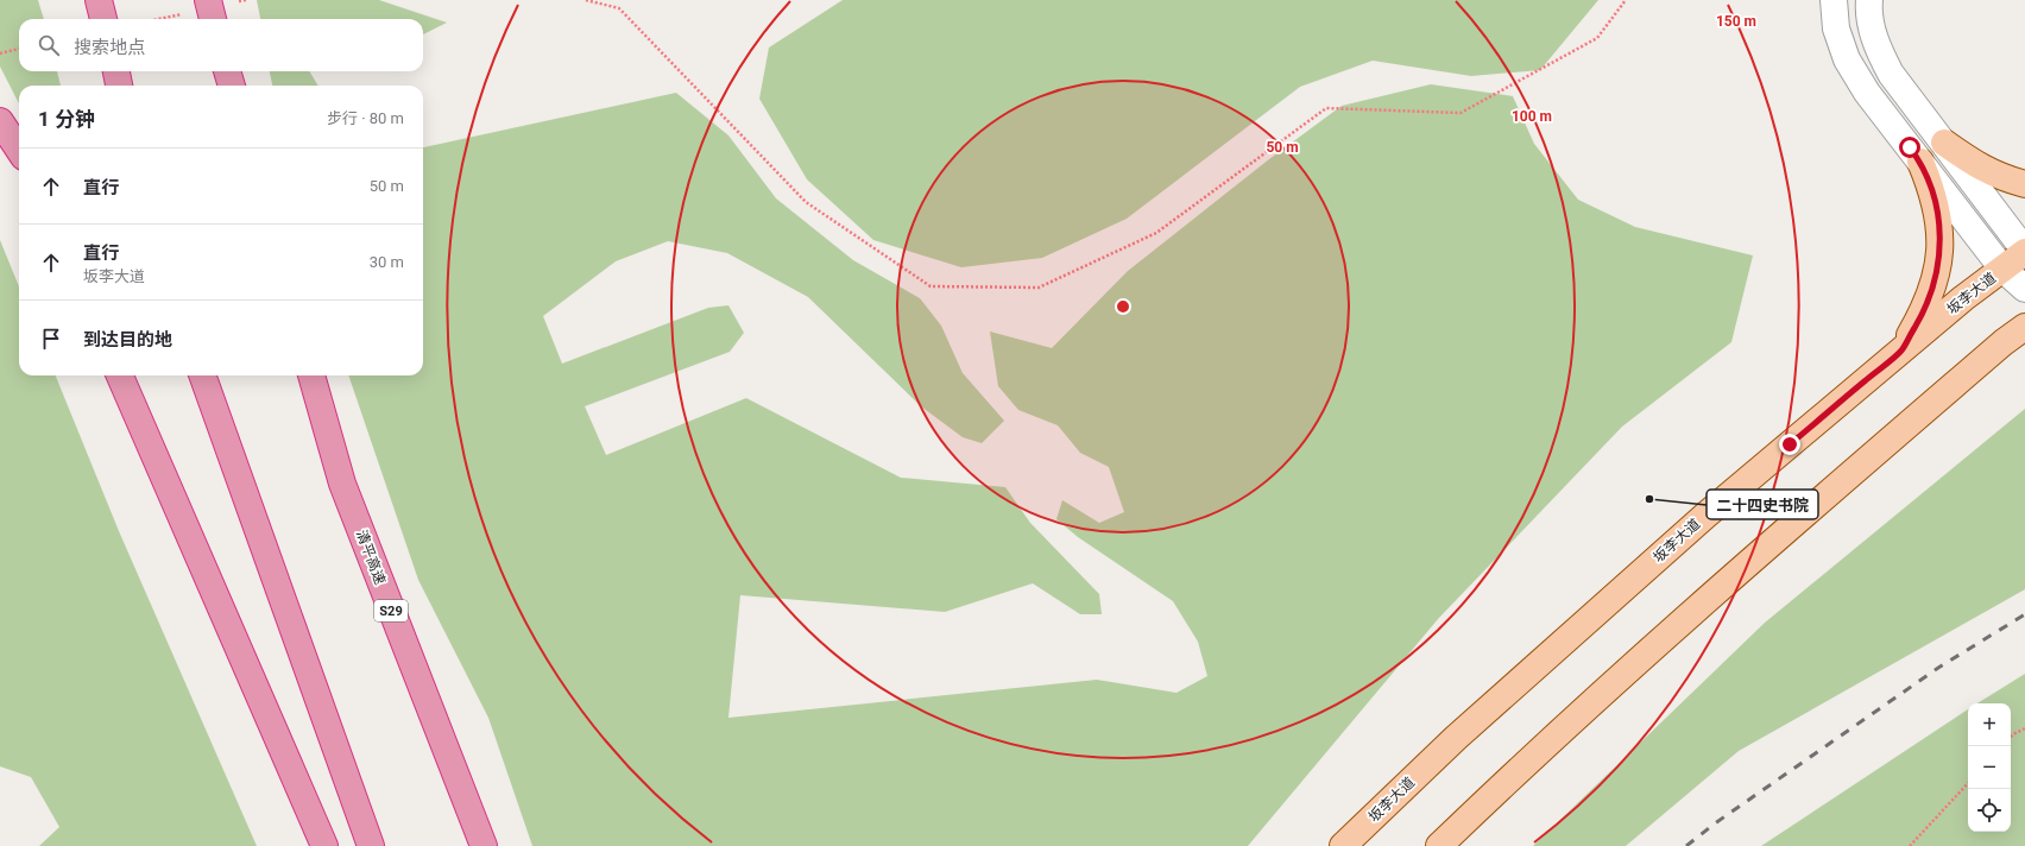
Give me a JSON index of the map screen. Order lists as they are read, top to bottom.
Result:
{
  "streets": {
    "highway": ["清平高速", "S29"],
    "main road": ["坂李大道"]
  },
  "places": ["二十四史书院"],
  "page": {
    "search": "搜索地点",
    "heading": ["1 分钟", "步行 · 80 m"],
    "list": [
      ["直行", "50 m"],
      ["直行", "坂李大道", "30 m"],
      "到达目的地"
    ],
    "map_buttons": ["+", "−"]
  },
  "rings": ["150 m", "100 m", "50 m"]
}
